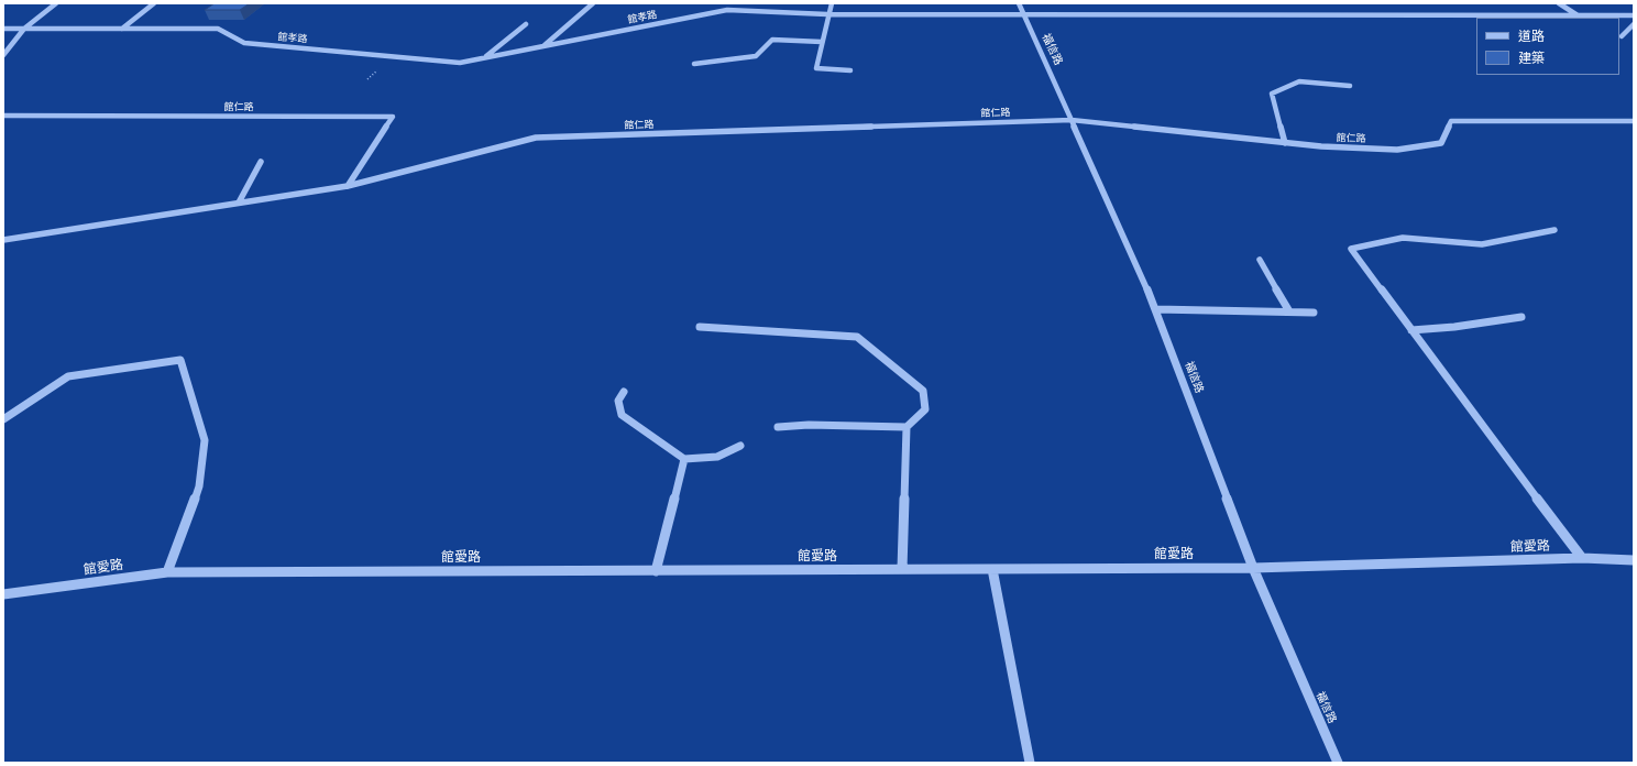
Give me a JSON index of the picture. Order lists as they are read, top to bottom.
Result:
{
  "streets": {
    "street": [
      "館孝路",
      "福信路",
      "館仁路",
      "館愛路"
    ]
  },
  "crossings": [
    ["館孝路", "福信路"],
    ["福信路", "館仁路"],
    ["福信路", "館愛路"]
  ],
  "legend": ["道路", "建築"]
}
